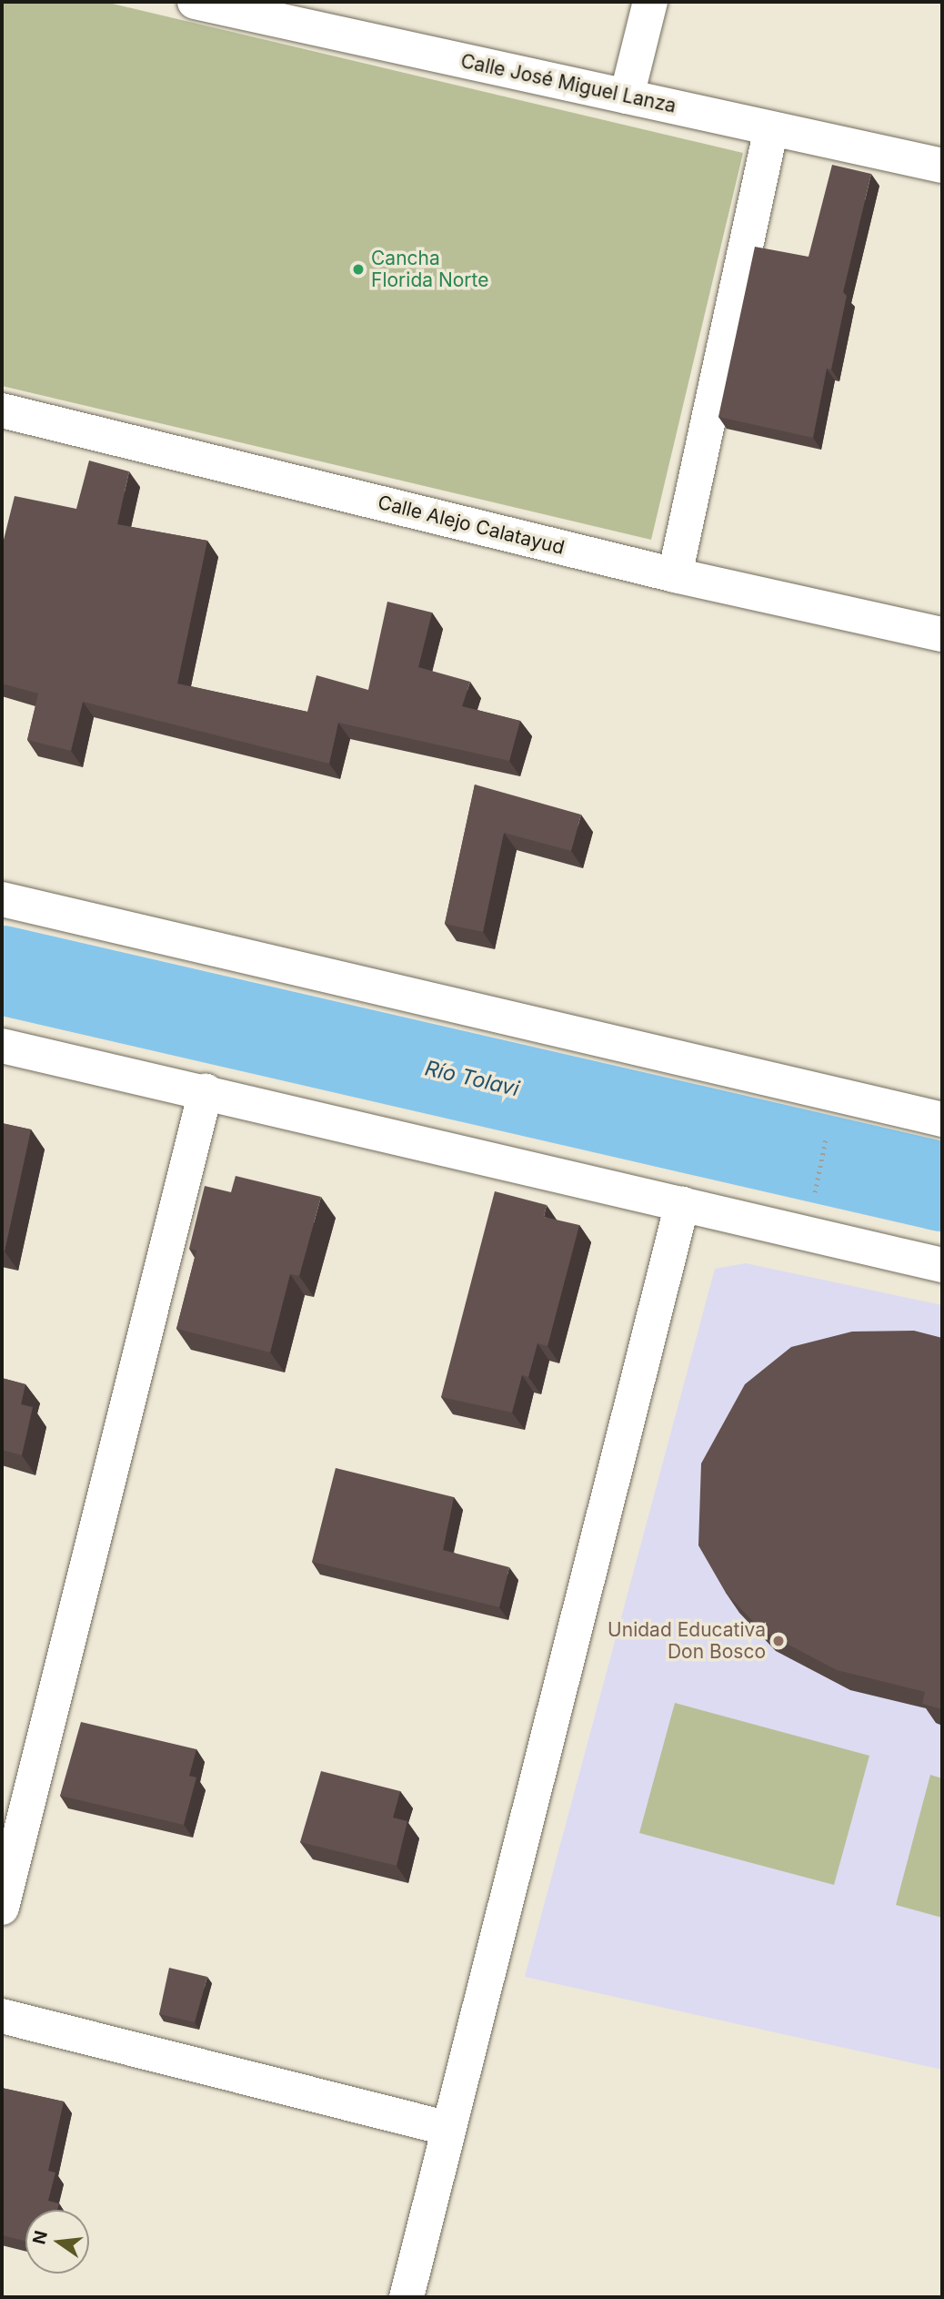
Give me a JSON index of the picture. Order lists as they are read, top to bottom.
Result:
{
  "streets": {
    "street": ["Calle José Miguel Lanza", "Calle Alejo Calatayud"]
  },
  "water": ["Río Tolavi"],
  "places": ["Cancha Florida Norte", "Unidad Educativa Don Bosco"],
  "north": "left"
}
